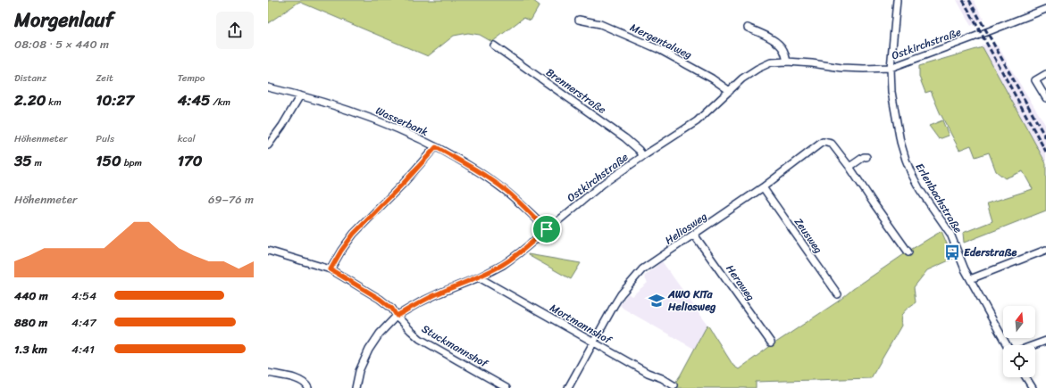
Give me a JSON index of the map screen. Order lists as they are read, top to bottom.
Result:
{
  "streets": {
    "street": [
      "Mergentalweg",
      "Ostkirchstraße",
      "Brennerstraße",
      "Wasserbank",
      "Erlenbachstraße",
      "Heliosweg",
      "Zeusweg",
      "Heraweg",
      "Mortmannshof",
      "Stuckmannshof"
    ]
  },
  "crossings": [
    ["Mergentalweg", "Ostkirchstraße"],
    ["Ostkirchstraße", "Brennerstraße"],
    ["Ostkirchstraße", "Wasserbank"],
    ["Ostkirchstraße", "Erlenbachstraße"],
    ["Ostkirchstraße", "Mortmannshof"],
    ["Ostkirchstraße", "Stuckmannshof"],
    ["Heliosweg", "Zeusweg"],
    ["Heliosweg", "Heraweg"],
    ["Heliosweg", "Mortmannshof"]
  ],
  "places": {
    "bus stop": ["Ederstraße"],
    "school or university": ["AWO KiTa Heliosweg"]
  },
  "north": "top",
  "page": {
    "heading": ["Morgenlauf", "08:08 · 5 × 440 m"],
    "stats": [
      ["Distanz", "2.20 km"],
      ["Zeit", "10:27"],
      ["Tempo", "4:45 /km"],
      ["Höhenmeter", "35 m"],
      ["Puls", "150 bpm"],
      ["kcal", "170"]
    ],
    "chart": ["Höhenmeter", "69–76 m"],
    "list": [
      {
        "name": "440 m",
        "note": "4:54"
      },
      {
        "name": "880 m",
        "note": "4:47"
      },
      {
        "name": "1.3 km",
        "note": "4:41"
      }
    ]
  }
}
